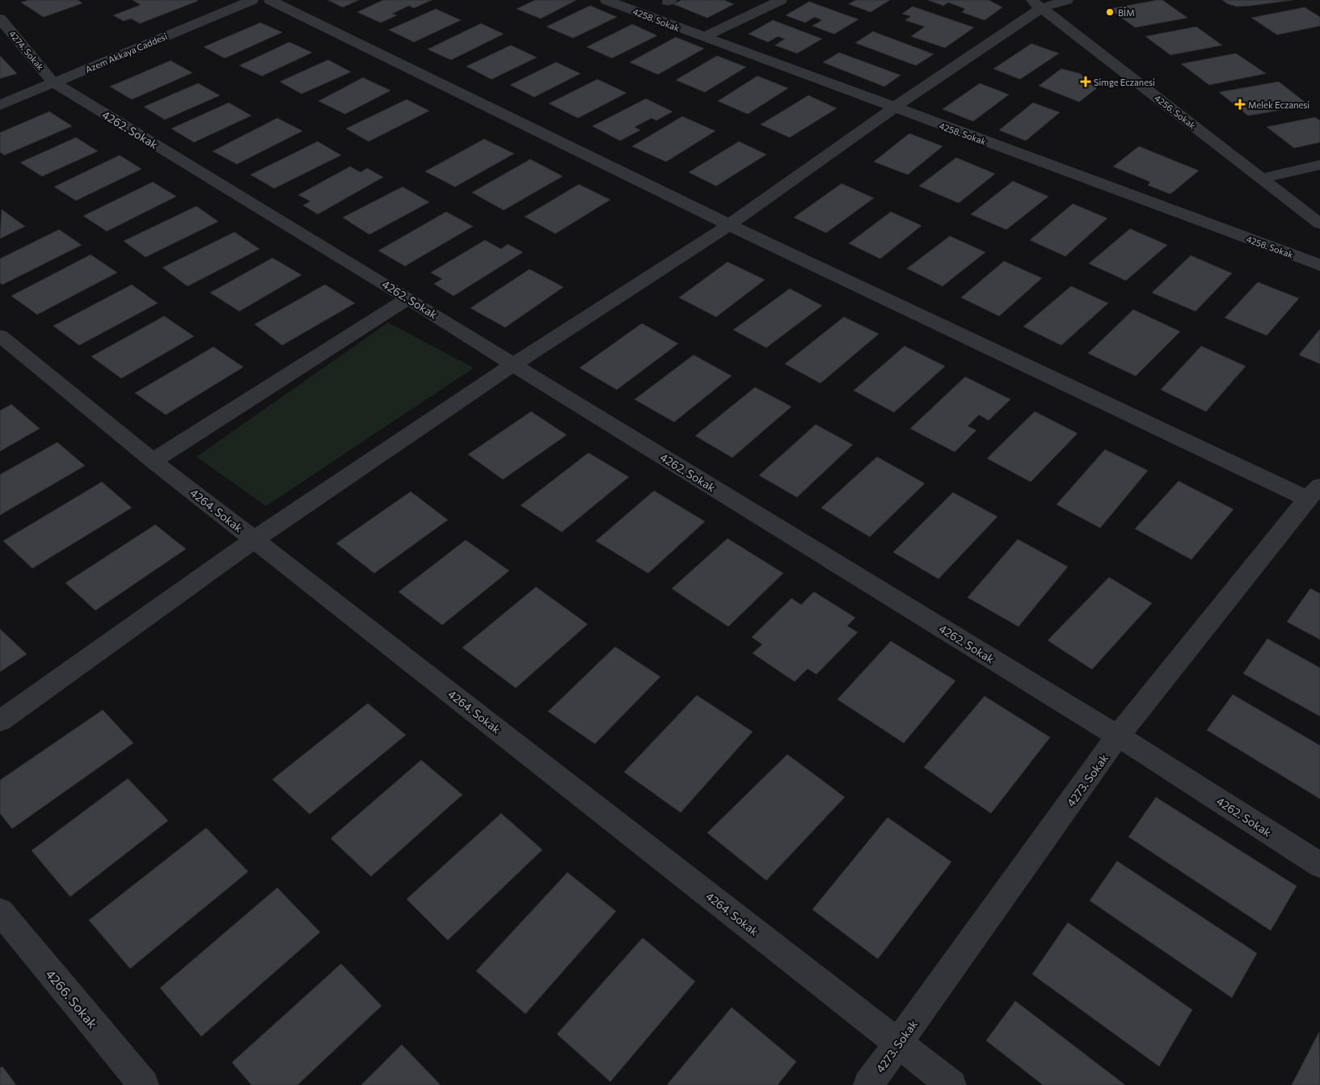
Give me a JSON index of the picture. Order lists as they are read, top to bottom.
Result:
{
  "streets": {
    "street": [
      "4258. Sokak",
      "4274. Sokak",
      "Azem Akkaya Caddesi",
      "4256. Sokak",
      "4262. Sokak",
      "4264. Sokak",
      "4273. Sokak",
      "4266. Sokak"
    ]
  },
  "crossings": [
    ["4274. Sokak", "Azem Akkaya Caddesi"],
    ["4274. Sokak", "4262. Sokak"],
    ["Azem Akkaya Caddesi", "4262. Sokak"],
    ["4262. Sokak", "4273. Sokak"],
    ["4264. Sokak", "4273. Sokak"]
  ],
  "places": {
    "other": ["BİM"],
    "health": ["Simge Eczanesi", "Melek Eczanesi"]
  }
}
